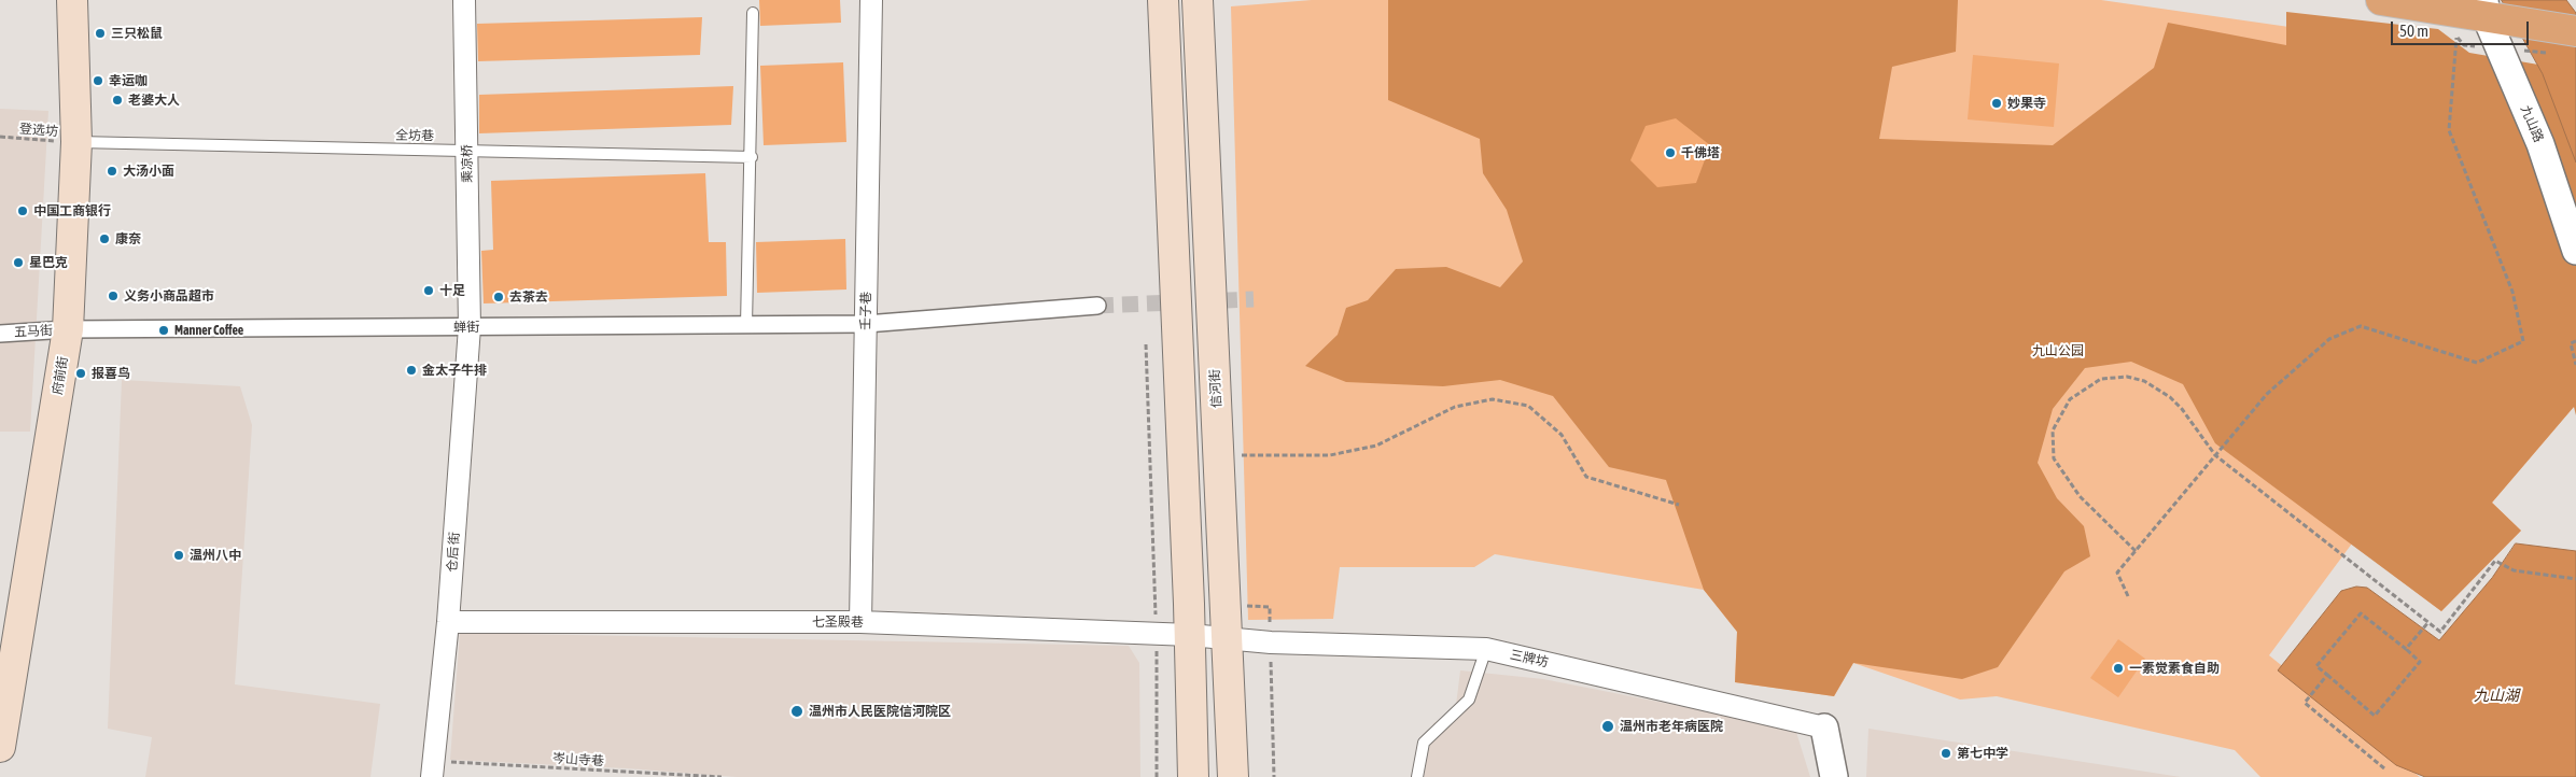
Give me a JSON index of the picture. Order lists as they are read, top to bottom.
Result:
{
  "streets": {
    "main road": ["府前街", "信河街"],
    "street": [
      "九山路",
      "乘凉桥",
      "壬子巷",
      "蝉街",
      "五马街",
      "仓后 街",
      "七圣殿巷",
      "三牌坊"
    ],
    "lane": ["全坊巷"],
    "path": ["登选坊", "岑山寺巷"]
  },
  "crossings": [
    ["登选坊", "全坊巷"],
    ["登选坊", "府前街"],
    ["全坊巷", "乘凉桥"],
    ["全坊巷", "府前街"],
    ["乘凉桥", "蝉街"],
    ["乘凉桥", "仓后 街"],
    ["壬子巷", "蝉街"],
    ["壬子巷", "七圣殿巷"],
    ["蝉街", "五马街"],
    ["蝉街", "府前街"],
    ["蝉街", "仓后 街"],
    ["五马街", "府前街"],
    ["信河街", "七圣殿巷"],
    ["信河街", "三牌坊"],
    ["仓后 街", "七圣殿巷"],
    ["仓后 街", "岑山寺巷"],
    ["七圣殿巷", "三牌坊"]
  ],
  "water": ["九山湖"],
  "parks": ["九山公园"],
  "places": [
    "三只松鼠",
    "幸运咖",
    "老婆大人",
    "妙果寺",
    "千佛塔",
    "大汤小面",
    "中国工商银行",
    "康奈",
    "星巴克",
    "十足",
    "义务小商品超市",
    "去茶去",
    "Manner Coffee",
    "金太子牛排",
    "报喜鸟",
    "温州八中",
    "一素觉素食自助",
    "温州市人民医院信河院区",
    "温州市老年病医院",
    "第七中学"
  ],
  "scale_bar": "50 m"
}
